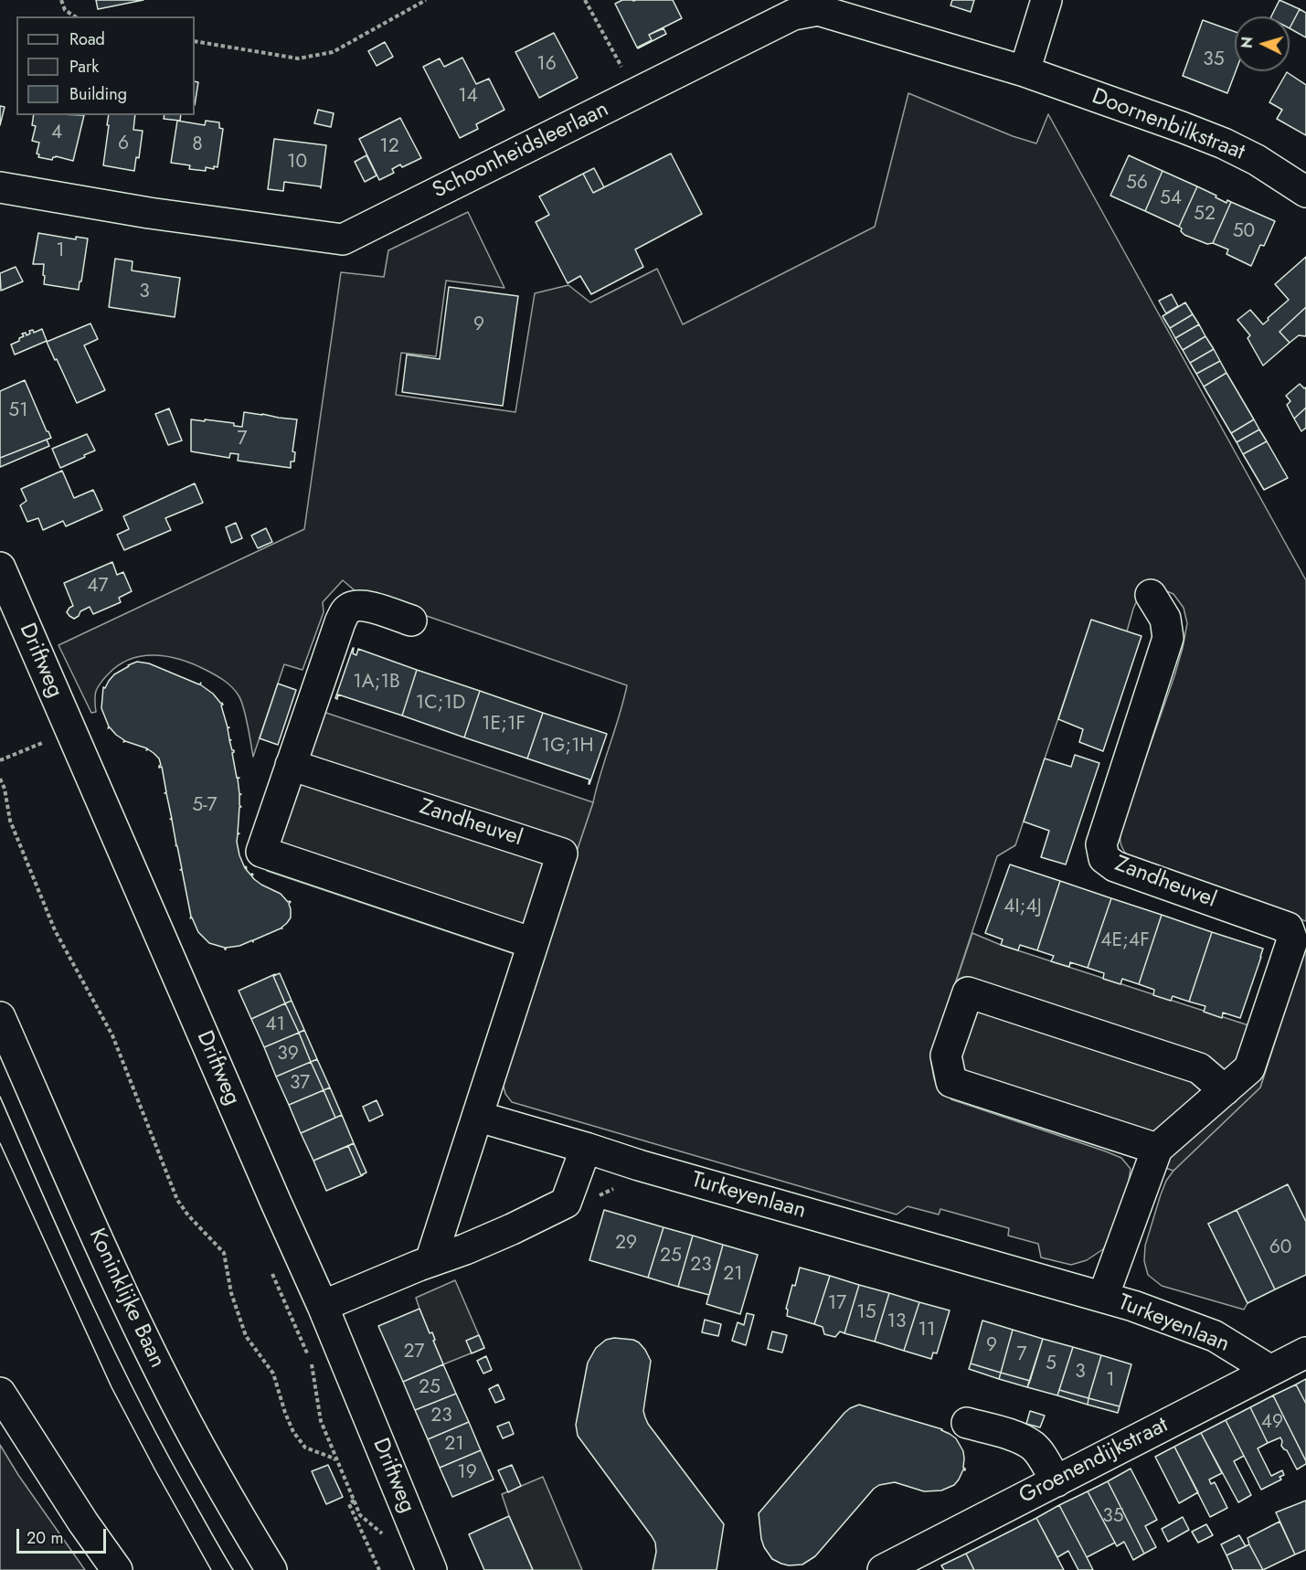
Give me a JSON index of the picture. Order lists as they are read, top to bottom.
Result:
{
  "streets": {
    "street": [
      "Doornenbilkstraat",
      "Schoonheidsleerlaan",
      "Driftweg",
      "Zandheuvel",
      "Turkeyenlaan",
      "Koninklijke Baan",
      "Groenendijkstraat"
    ]
  },
  "crossings": [
    ["Doornenbilkstraat", "Schoonheidsleerlaan"],
    ["Zandheuvel", "Turkeyenlaan"],
    ["Turkeyenlaan", "Groenendijkstraat"]
  ],
  "house_numbers": [
    "35",
    "16",
    "14",
    "4",
    "6",
    "8",
    "12",
    "10",
    "56",
    "54",
    "52",
    "50",
    "1",
    "3",
    "9",
    "51",
    "7",
    "47",
    "1A;1B",
    "1C;1D",
    "1E;1F",
    "1G;1H",
    "5-7",
    "4I;4J",
    "4E;4F",
    "41",
    "39",
    "37",
    "29",
    "60",
    "25",
    "23",
    "21",
    "17",
    "15",
    "13",
    "11",
    "9",
    "27",
    "7",
    "5",
    "3",
    "1",
    "25",
    "23",
    "49",
    "21",
    "19",
    "35"
  ],
  "legend": ["Road", "Park", "Building"],
  "scale_bar": "20 m",
  "north": "left"
}
